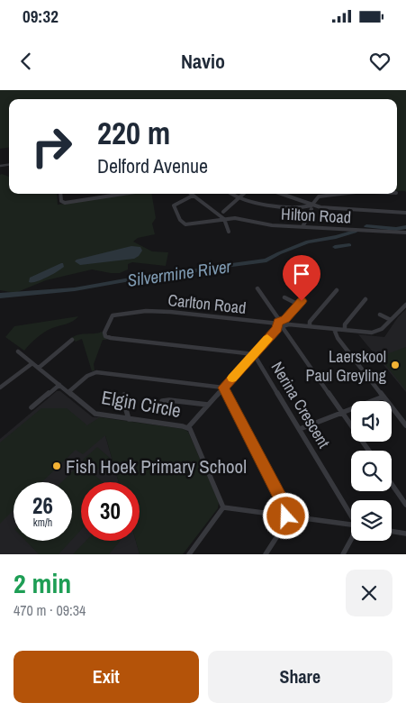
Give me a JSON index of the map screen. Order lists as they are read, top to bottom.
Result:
{
  "streets": {
    "street": [
      "Hilton Road",
      "Carlton Road",
      "Elgin Circle",
      "Nerina Crescent"
    ]
  },
  "crossings": [
    ["Carlton Road", "Nerina Crescent"]
  ],
  "water": ["Silvermine River"],
  "places": ["Laerskool Paul Greyling", "Fish Hoek Primary School"],
  "page": {
    "status": "09:32",
    "header": "Navio",
    "turn": ["220 m", "Delford Avenue"],
    "speed": "26 km/h",
    "limit": "30",
    "heading": ["2 min", "470 m · 09:34"],
    "buttons": ["Exit", "Share"]
  }
}
